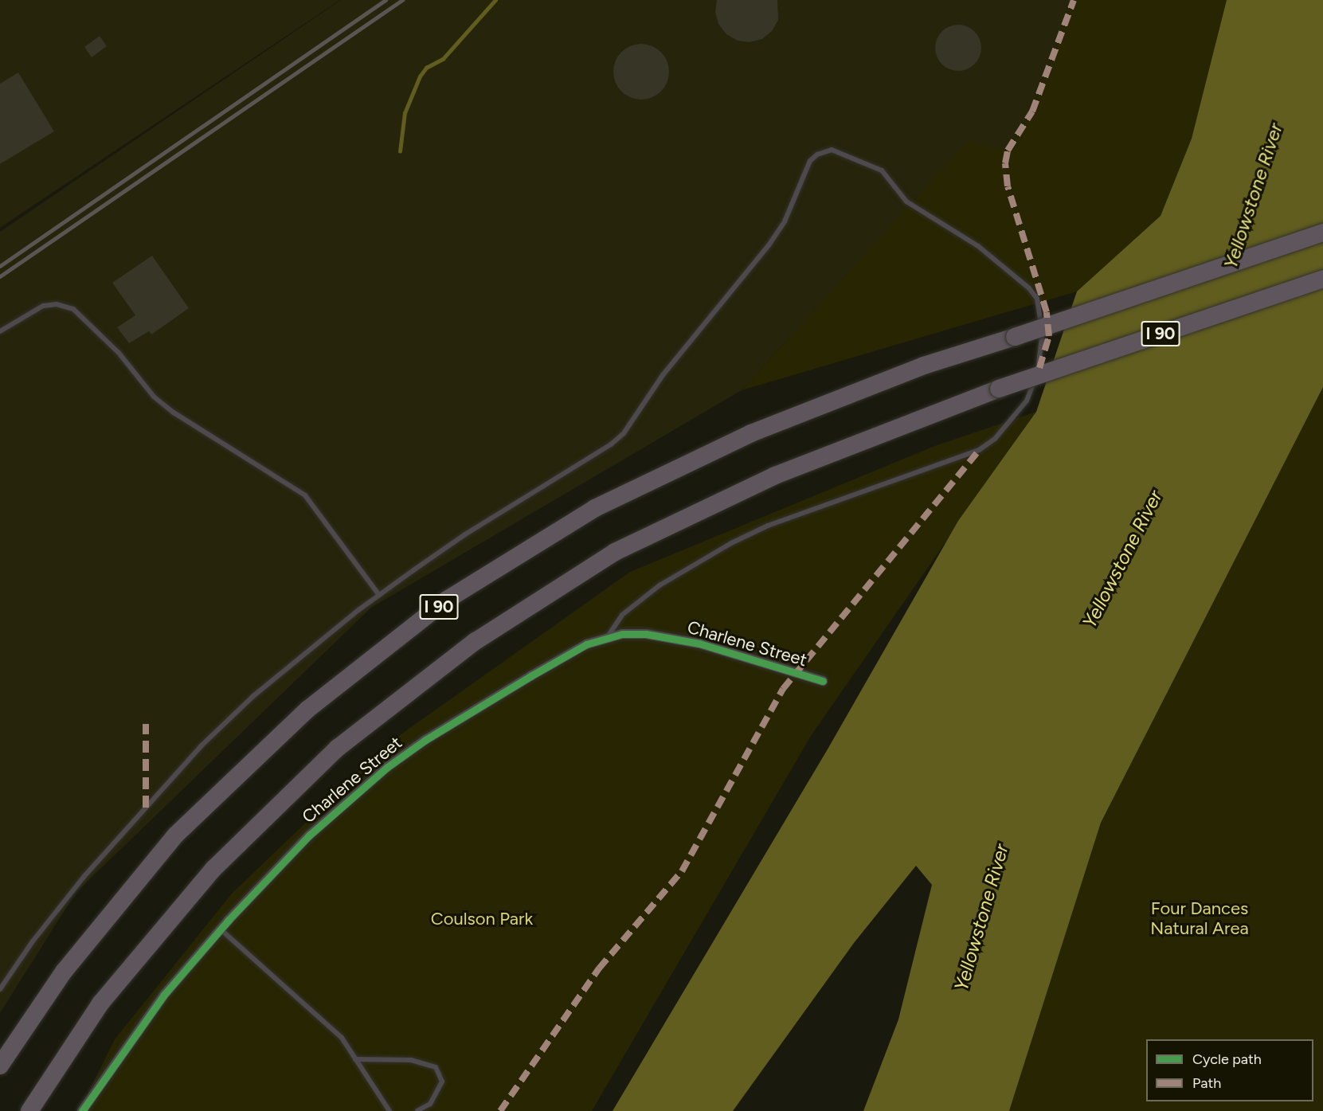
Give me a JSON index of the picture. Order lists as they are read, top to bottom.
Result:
{
  "streets": {
    "highway": ["I 90"],
    "street": ["Charlene Street"]
  },
  "water": ["Yellowstone River"],
  "parks": ["Four Dances Natural Area", "Coulson Park"],
  "legend": ["Cycle path", "Path"]
}
